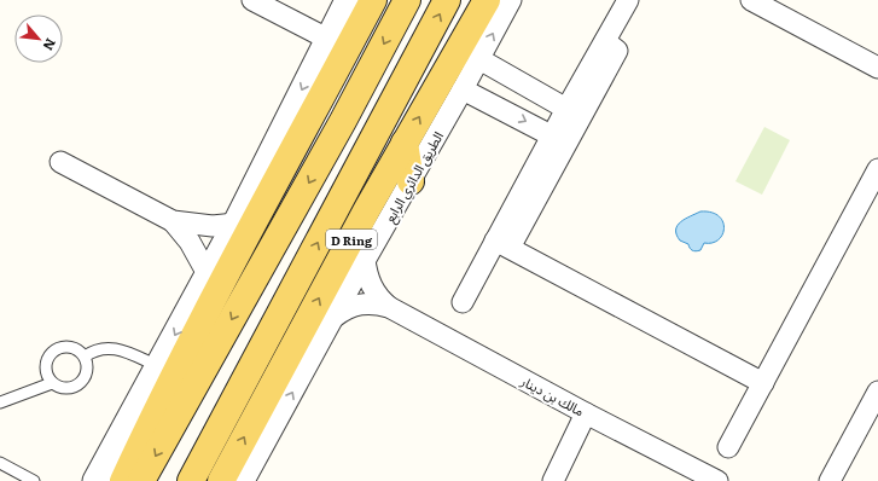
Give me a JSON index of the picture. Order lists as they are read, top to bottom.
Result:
{
  "streets": {
    "main road": ["D Ring"],
    "street": ["الطريق الدائري الرابع", "مالك بن دينار"]
  },
  "crossings": [
    ["الطريق الدائري الرابع", "مالك بن دينار"]
  ],
  "north": "bottom right"
}
